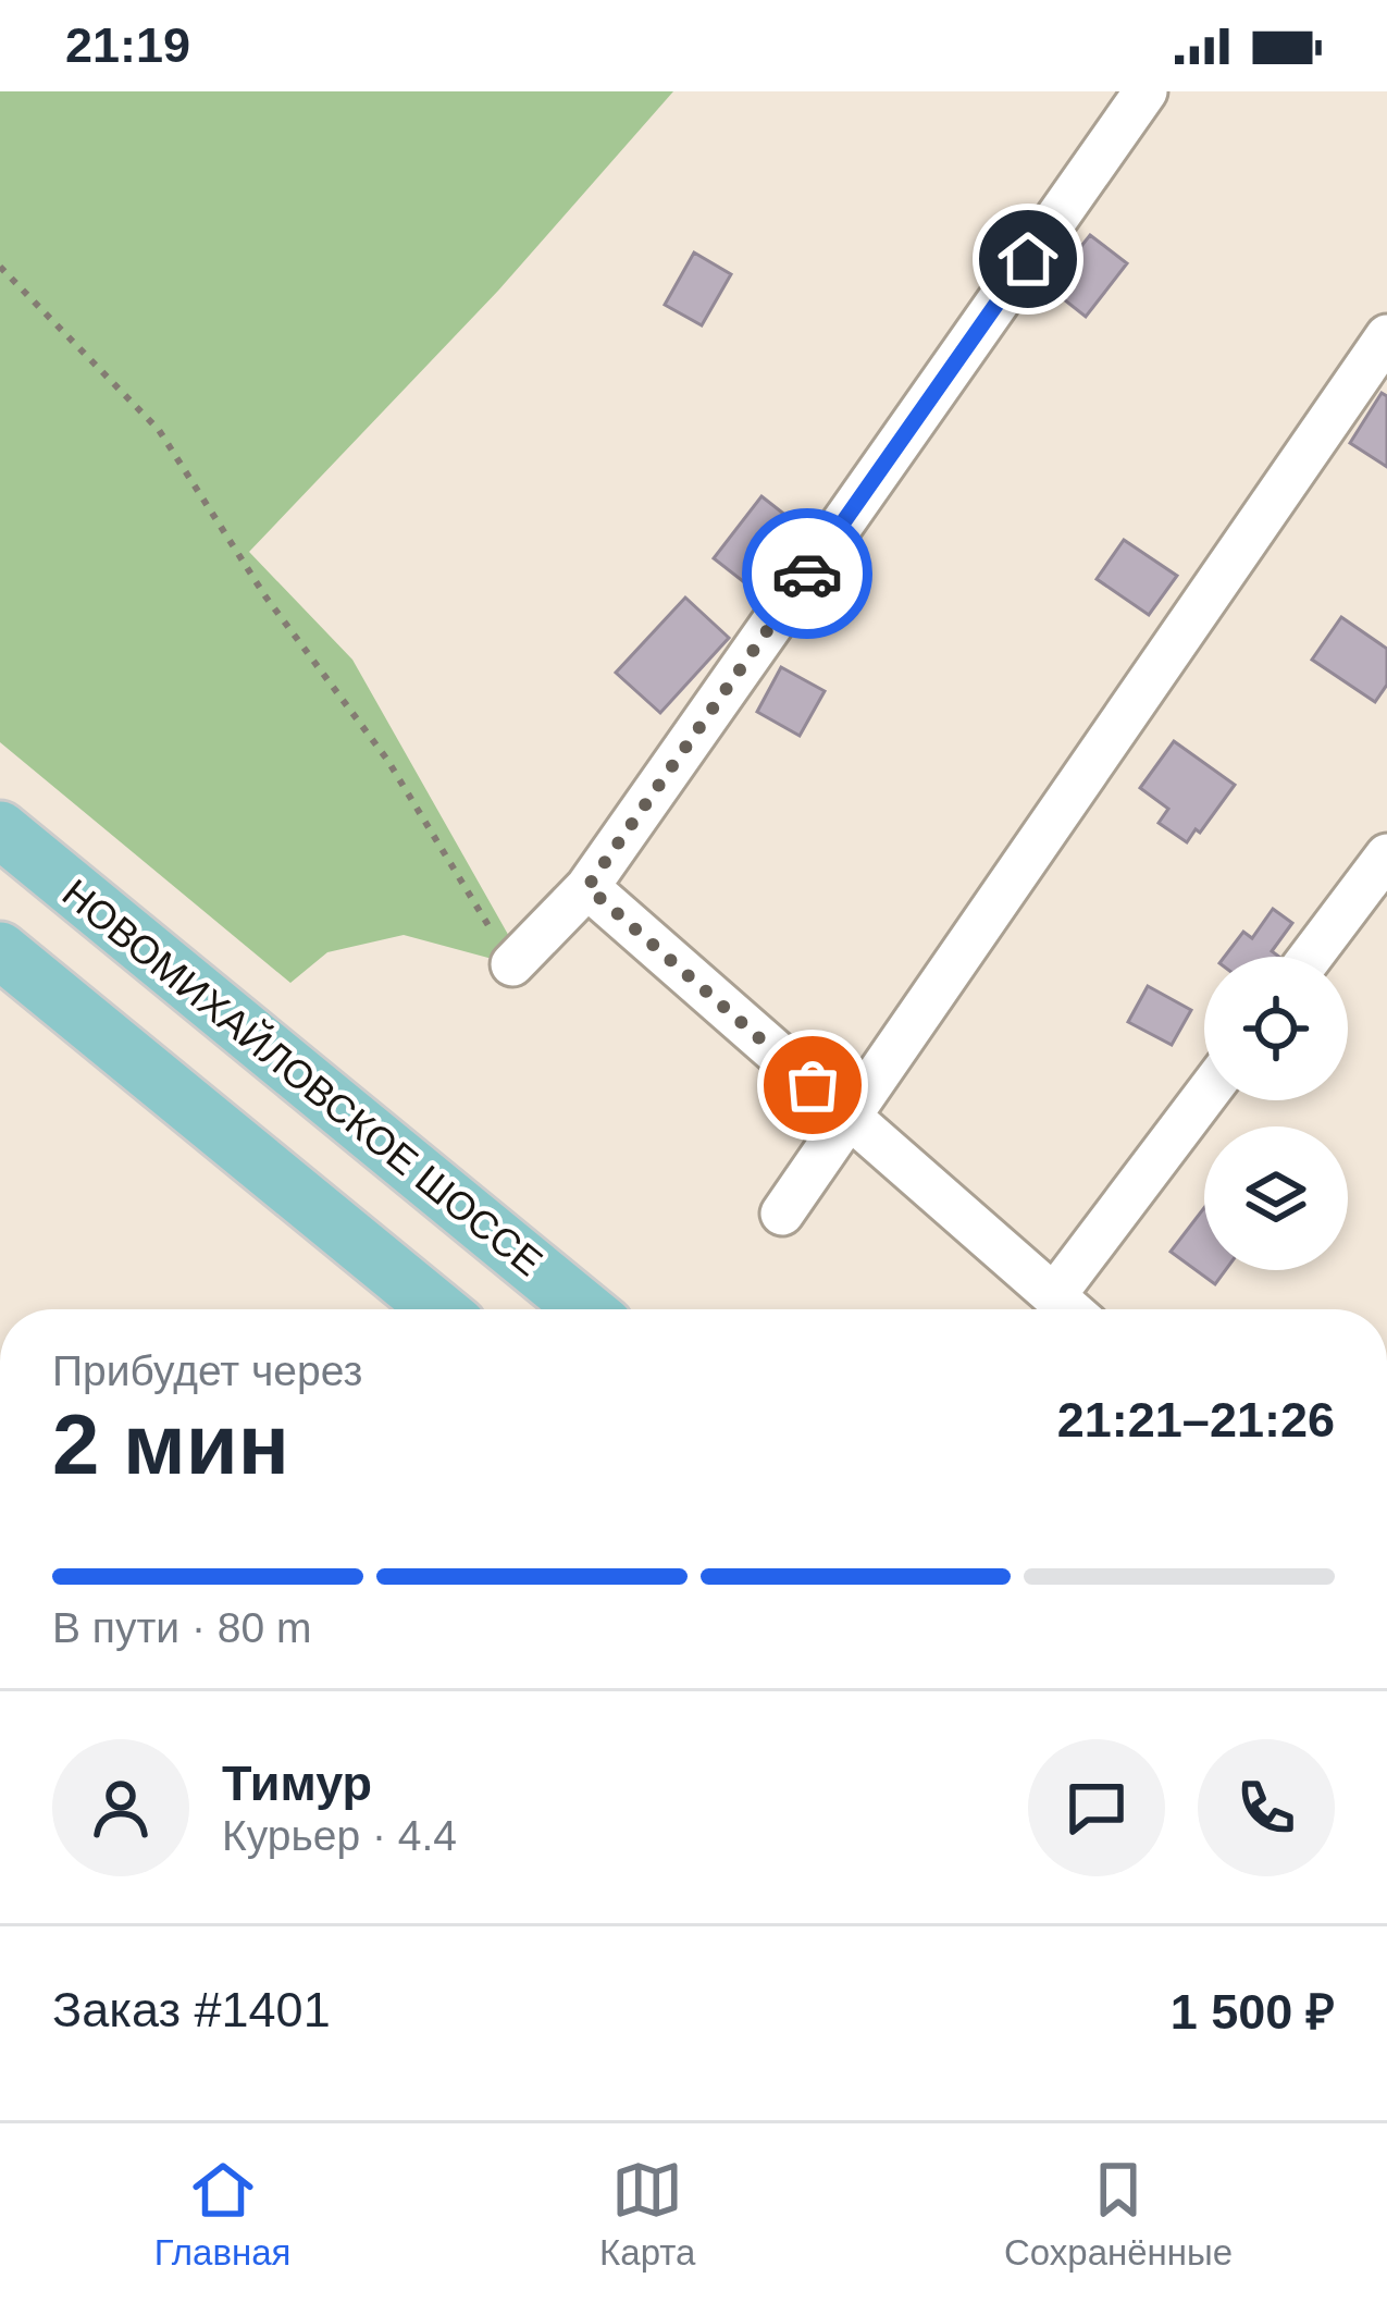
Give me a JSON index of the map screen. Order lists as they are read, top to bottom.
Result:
{
  "streets": {
    "main road": ["НОВОМИХАЙЛОВСКОЕ ШОССЕ"]
  },
  "page": {
    "status": "21:19",
    "heading": ["2 мин", "Прибудет через", "21:21–21:26"],
    "panel": [
      "Тимур",
      "Курьер · 4.4",
      "Заказ #1401",
      "1 500 ₽"
    ],
    "bar": "В пути · 80 m",
    "tabs": ["Главная", "Карта", "Сохранённые"]
  }
}
